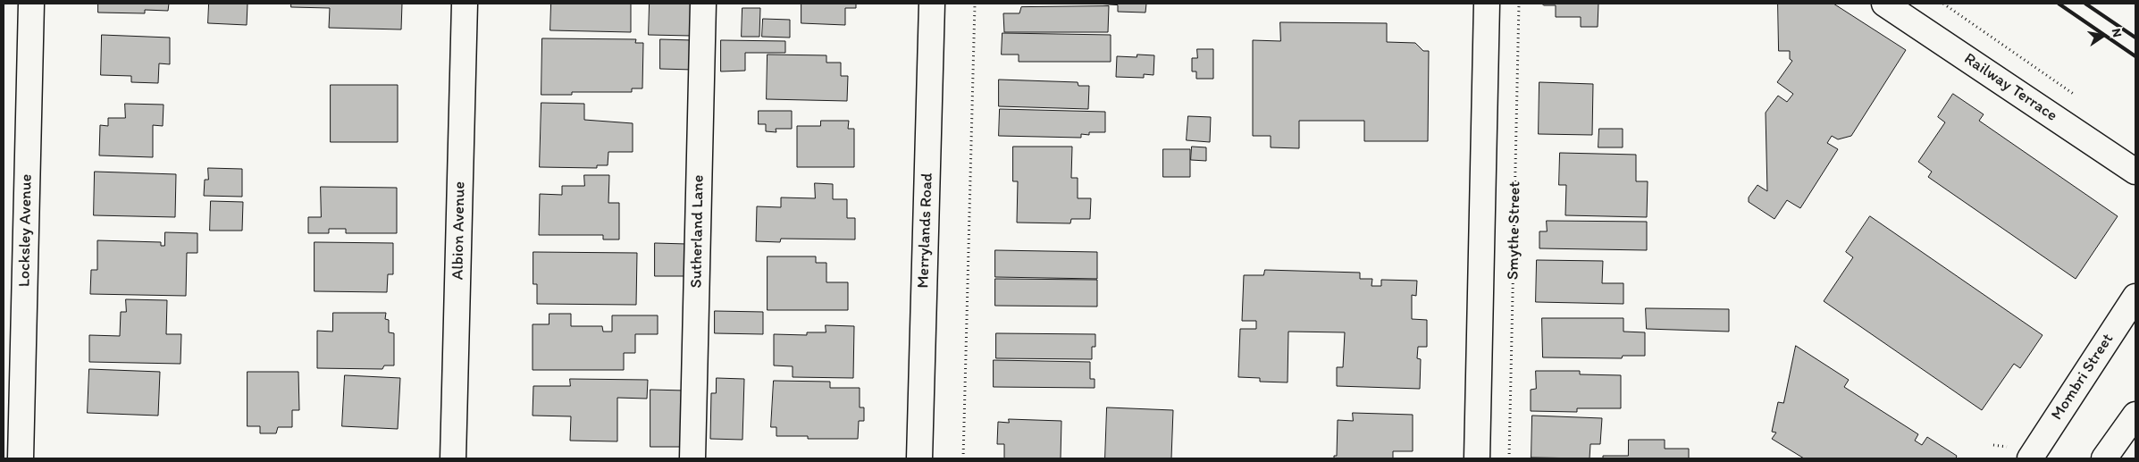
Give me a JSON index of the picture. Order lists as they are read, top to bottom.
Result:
{
  "streets": {
    "street": [
      "Railway Terrace",
      "Locksley Avenue",
      "Albion Avenue",
      "Merrylands Road",
      "Smythe Street",
      "Sutherland Lane",
      "Mombri Street"
    ]
  },
  "north": "right"
}
